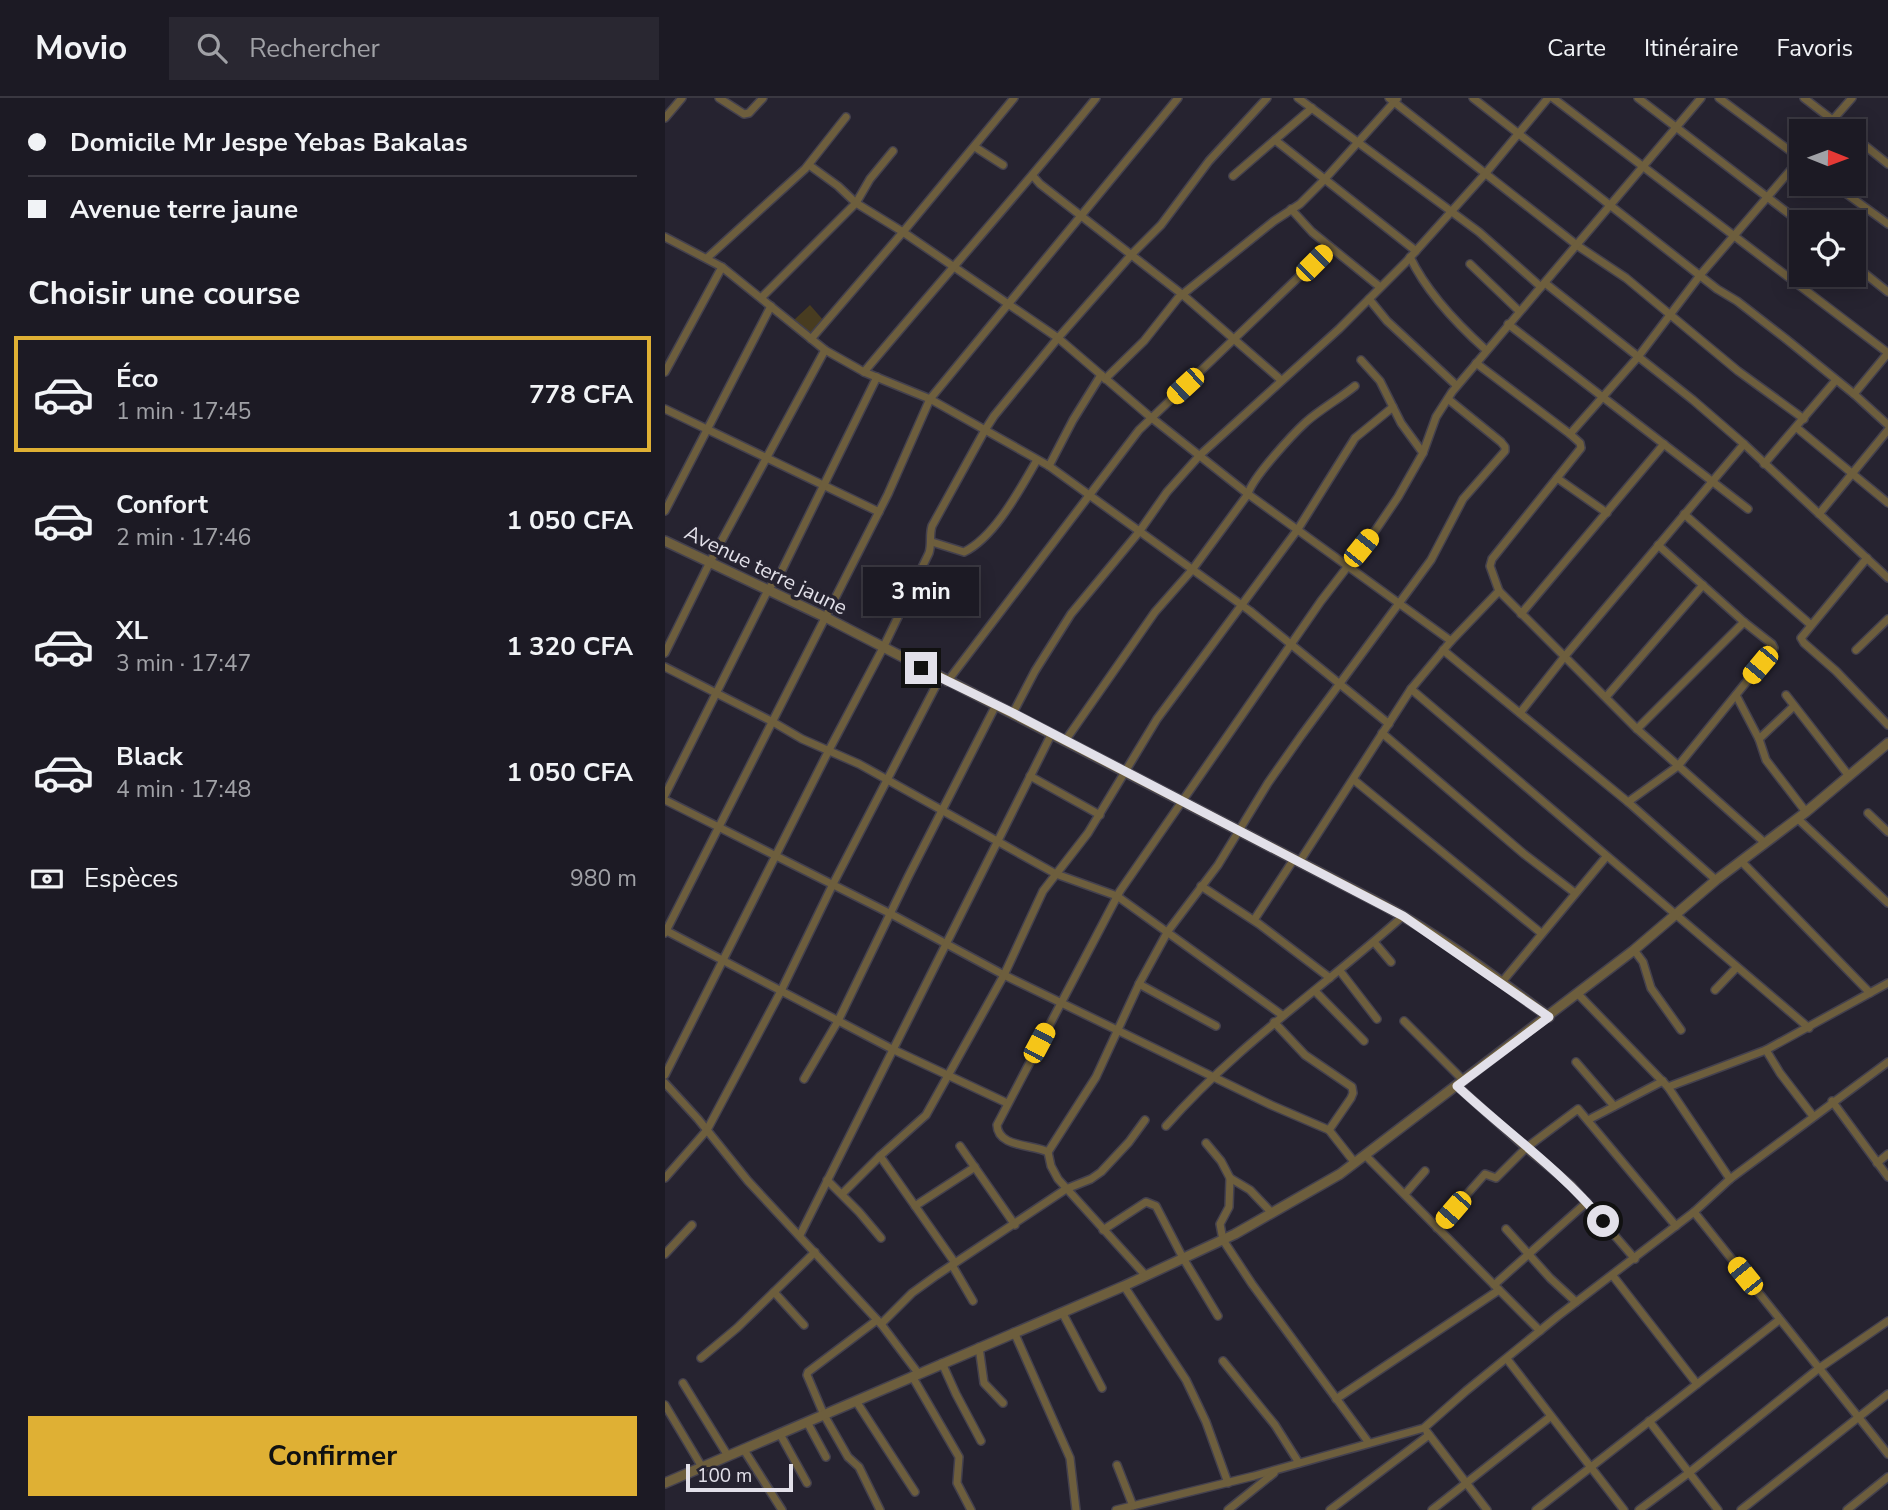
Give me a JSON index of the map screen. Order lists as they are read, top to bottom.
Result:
{
  "streets": {
    "street": ["Avenue terre jaune"]
  },
  "scale_bar": "100 m",
  "north": "right",
  "page": {
    "header": "Movio",
    "search": "Rechercher",
    "nav": ["Carte", "Itinéraire", "Favoris"],
    "banner": ["Domicile Mr Jespe Yebas Bakalas", "Avenue terre jaune"],
    "heading": "Choisir une course",
    "list": [
      {
        "name": "Éco",
        "note": "1 min · 17:45",
        "value": "778 CFA"
      },
      {
        "name": "Confort",
        "note": "2 min · 17:46",
        "value": "1 050 CFA"
      },
      {
        "name": "XL",
        "note": "3 min · 17:47",
        "value": "1 320 CFA"
      },
      {
        "name": "Black",
        "note": "4 min · 17:48",
        "value": "1 050 CFA"
      }
    ],
    "bubble": "3 min",
    "pay": ["Espèces", "980 m"],
    "buttons": "Confirmer",
    "scale": "100 m"
  }
}
